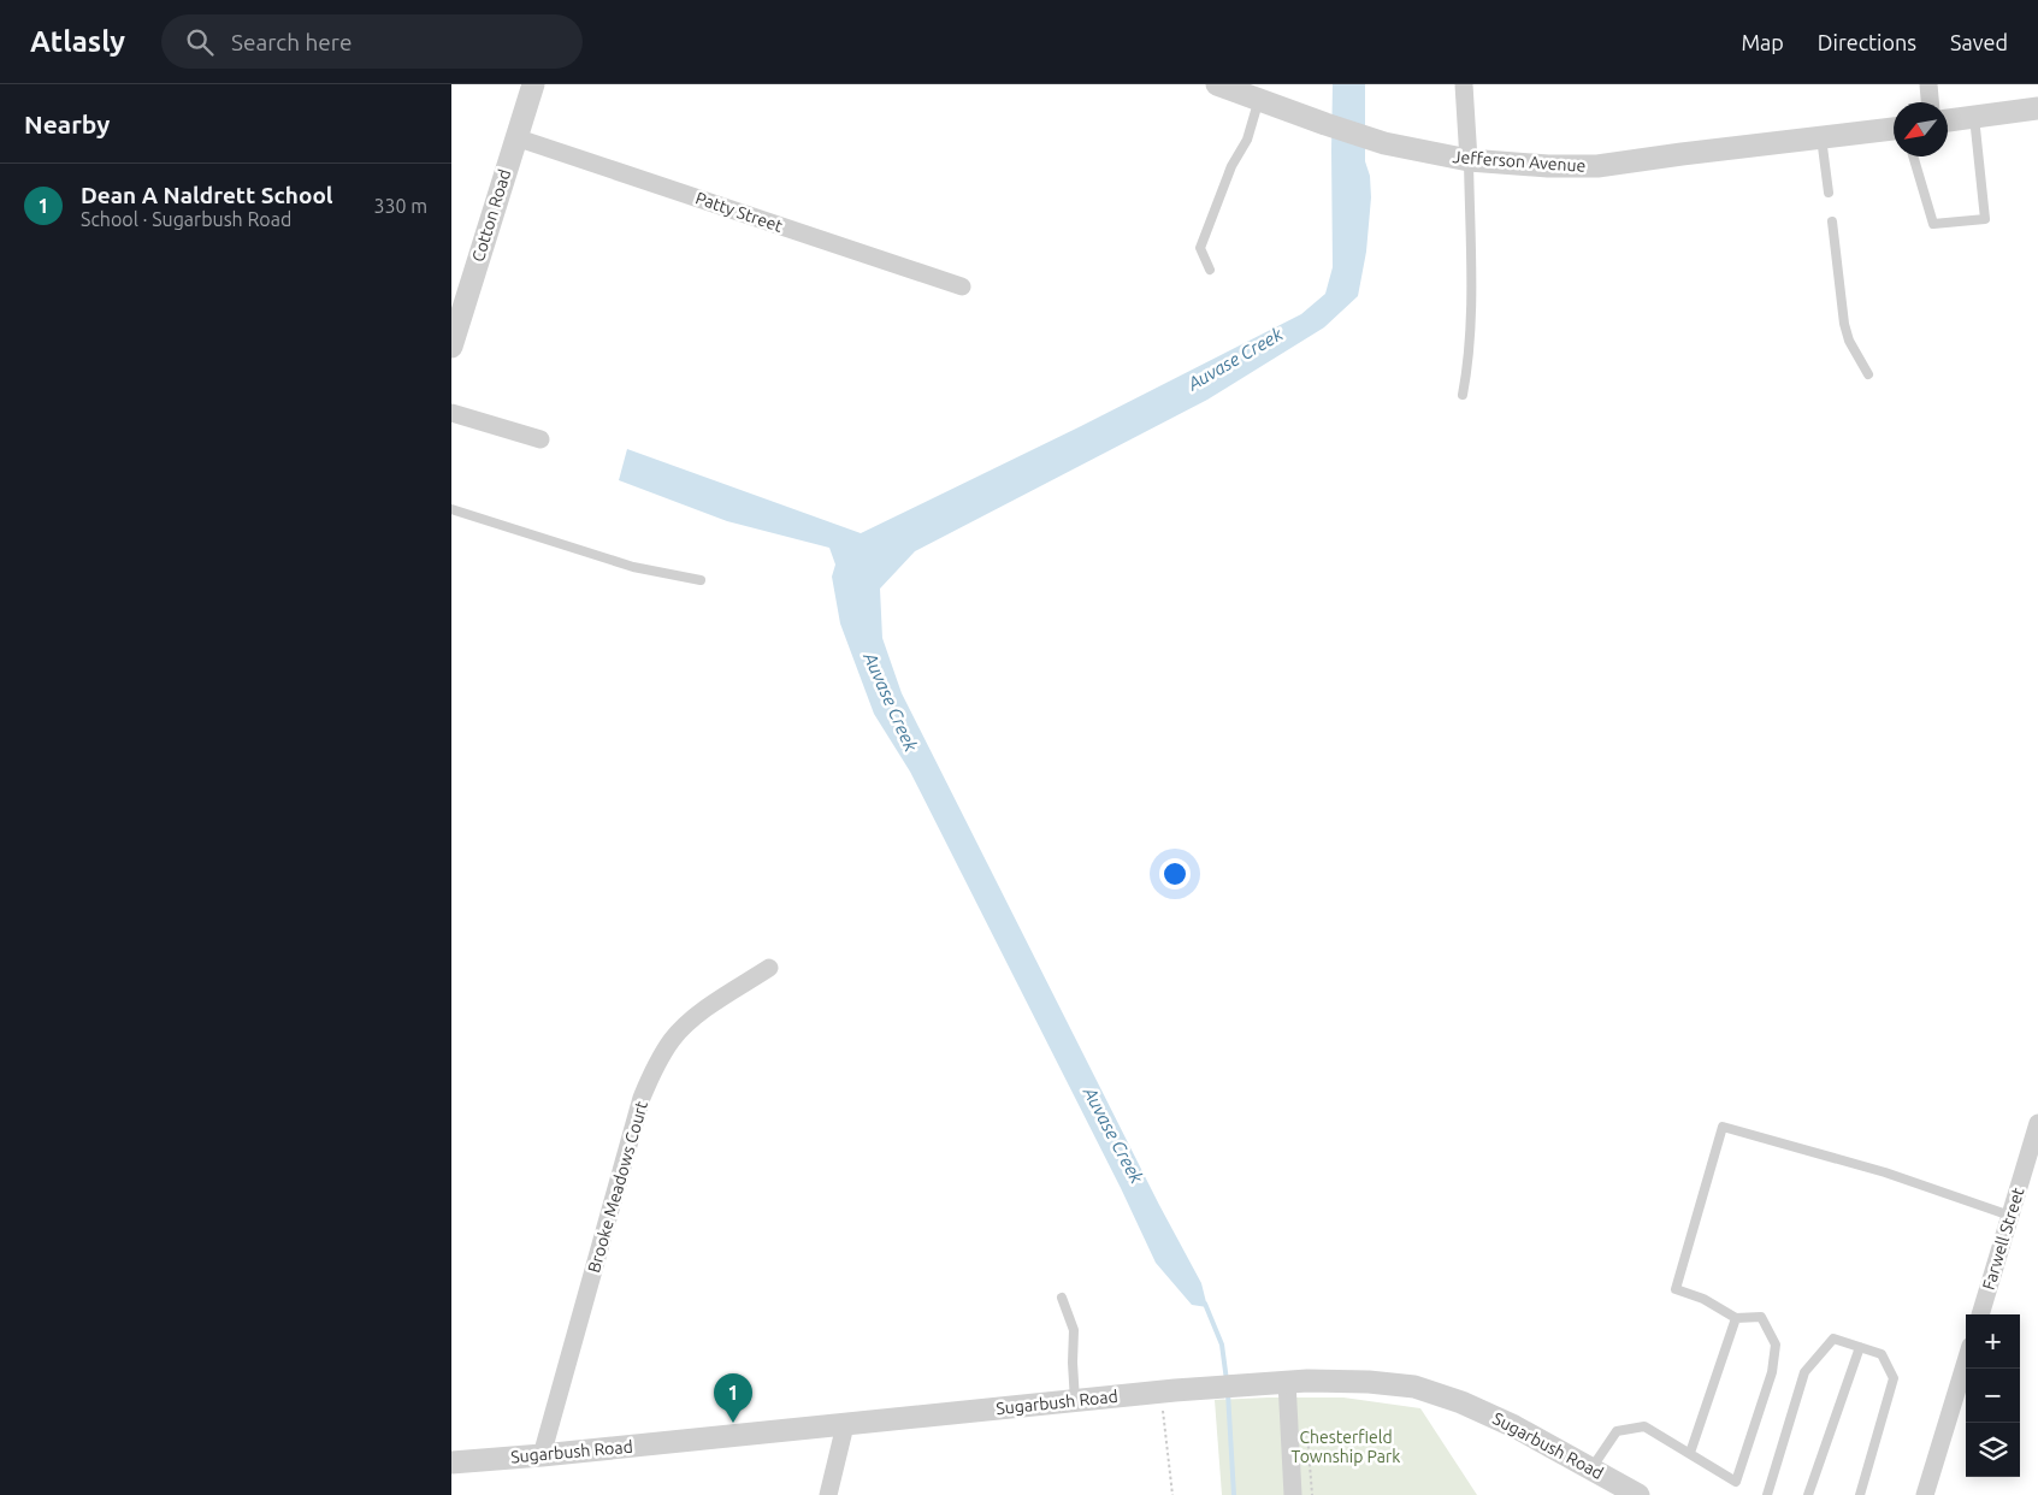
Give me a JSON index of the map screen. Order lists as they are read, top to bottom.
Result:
{
  "streets": {
    "street": [
      "Jefferson Avenue",
      "Patty Street",
      "Cotton Road",
      "Brooke Meadows Court",
      "Farwell Street",
      "Sugarbush Road"
    ]
  },
  "crossings": [
    ["Patty Street", "Cotton Road"],
    ["Brooke Meadows Court", "Sugarbush Road"]
  ],
  "water": ["Auvase Creek"],
  "parks": ["Chesterfield Township Park"],
  "north": "bottom left",
  "page": {
    "header": "Atlasly",
    "search": "Search here",
    "nav": ["Map", "Directions", "Saved"],
    "heading": "Nearby",
    "list": [
      {
        "mark": "1",
        "name": "Dean A Naldrett School",
        "note": "School · Sugarbush Road",
        "value": "330 m"
      }
    ],
    "map_buttons": ["+", "−"],
    "pins": "1"
  }
}
